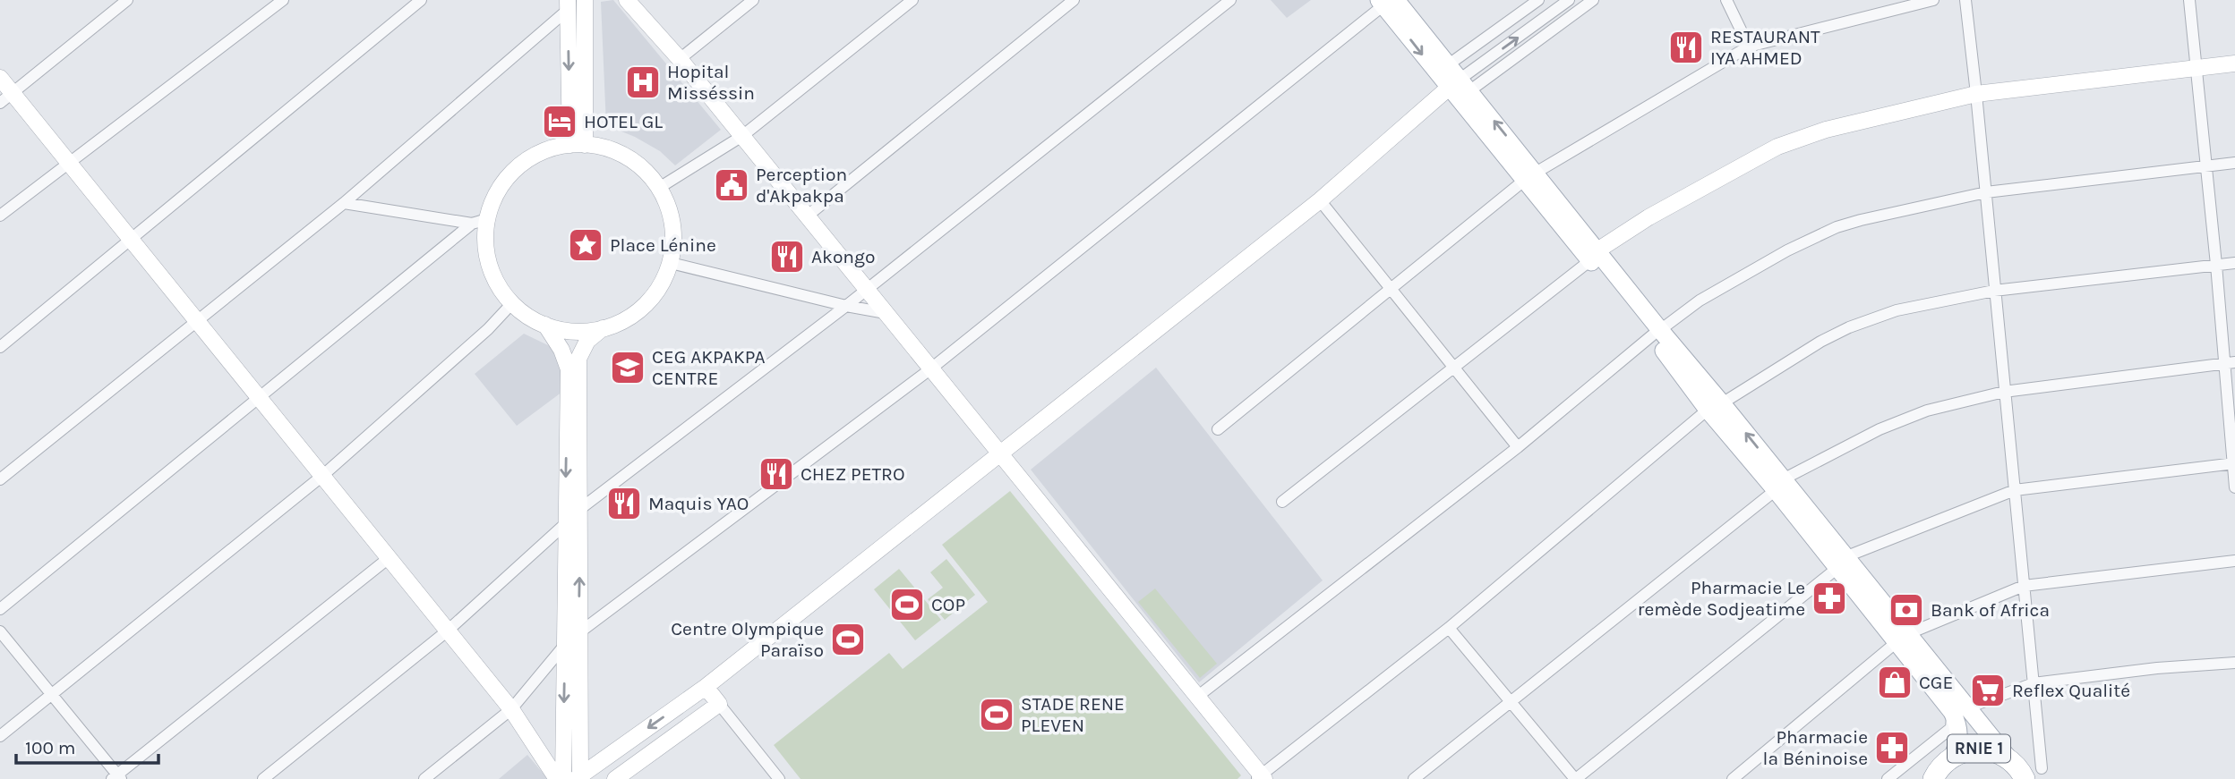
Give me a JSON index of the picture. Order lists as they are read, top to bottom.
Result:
{
  "streets": {
    "highway": ["RNIE 1"]
  },
  "places": {
    "restaurant": [
      "RESTAURANT IYA AHMED",
      "Akongo",
      "CHEZ PETRO",
      "Maquis YAO"
    ],
    "hospital": ["Hopital Misséssin"],
    "hotel": ["HOTEL GL"],
    "public building": ["Perception d'Akpakpa"],
    "place": ["Place Lénine"],
    "school or university": ["CEG AKPAKPA CENTRE"],
    "pharmacy": ["Pharmacie Le remède Sodjeatime", "Pharmacie la Béninoise"],
    "sports": ["COP", "Centre Olympique Paraïso", "STADE RENE PLEVEN"],
    "bank": ["Bank of Africa"],
    "shop": ["CGE"],
    "supermarket": ["Reflex Qualité"]
  },
  "scale_bar": "100 m"
}
